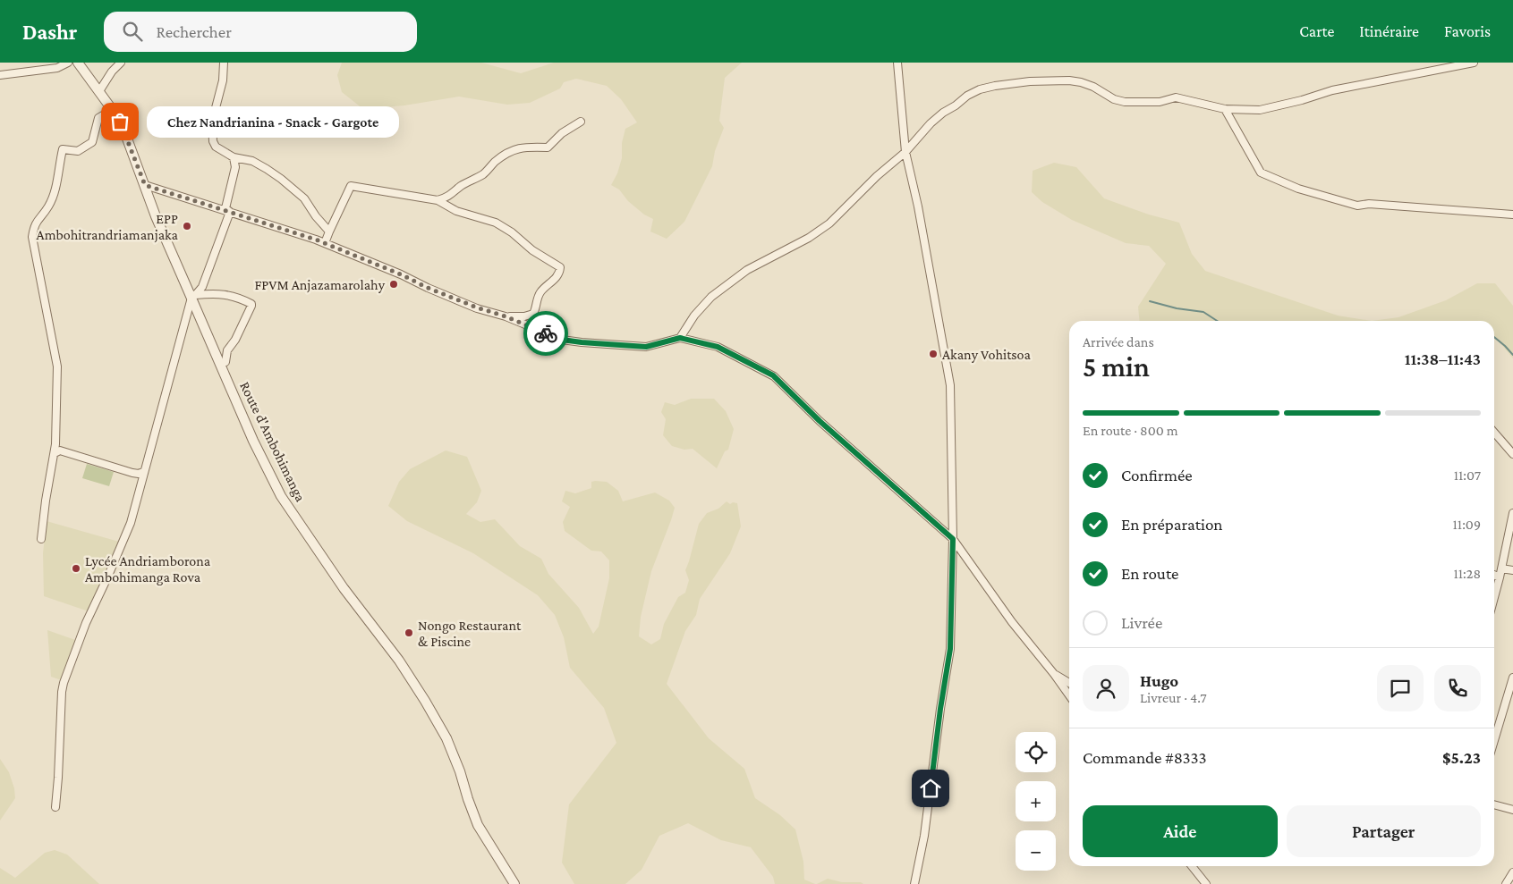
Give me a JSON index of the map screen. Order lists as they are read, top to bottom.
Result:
{
  "streets": {
    "street": ["Route d'Ambohimanga"]
  },
  "places": [
    "Chez Nandrianina - Snack - Gargote",
    "EPP Ambohitrandriamanjaka",
    "FPVM Anjazamarolahy",
    "Akany Vohitsoa",
    "Lycée Andriamborona Ambohimanga Rova",
    "Nongo Restaurant & Piscine"
  ],
  "page": {
    "header": "Dashr",
    "search": "Rechercher",
    "nav": ["Carte", "Itinéraire", "Favoris"],
    "bubble": "Chez Nandrianina - Snack - Gargote",
    "heading": ["5 min", "Arrivée dans", "11:38–11:43"],
    "panel": [
      "Hugo",
      "Livreur · 4.7",
      "Commande #8333",
      "$5.23"
    ],
    "bar": "En route · 800 m",
    "list": [
      ["Confirmée", "11:07"],
      ["En préparation", "11:09"],
      ["En route", "11:28"],
      "Livrée"
    ],
    "map_buttons": ["+", "−"],
    "buttons": ["Aide", "Partager"]
  }
}
